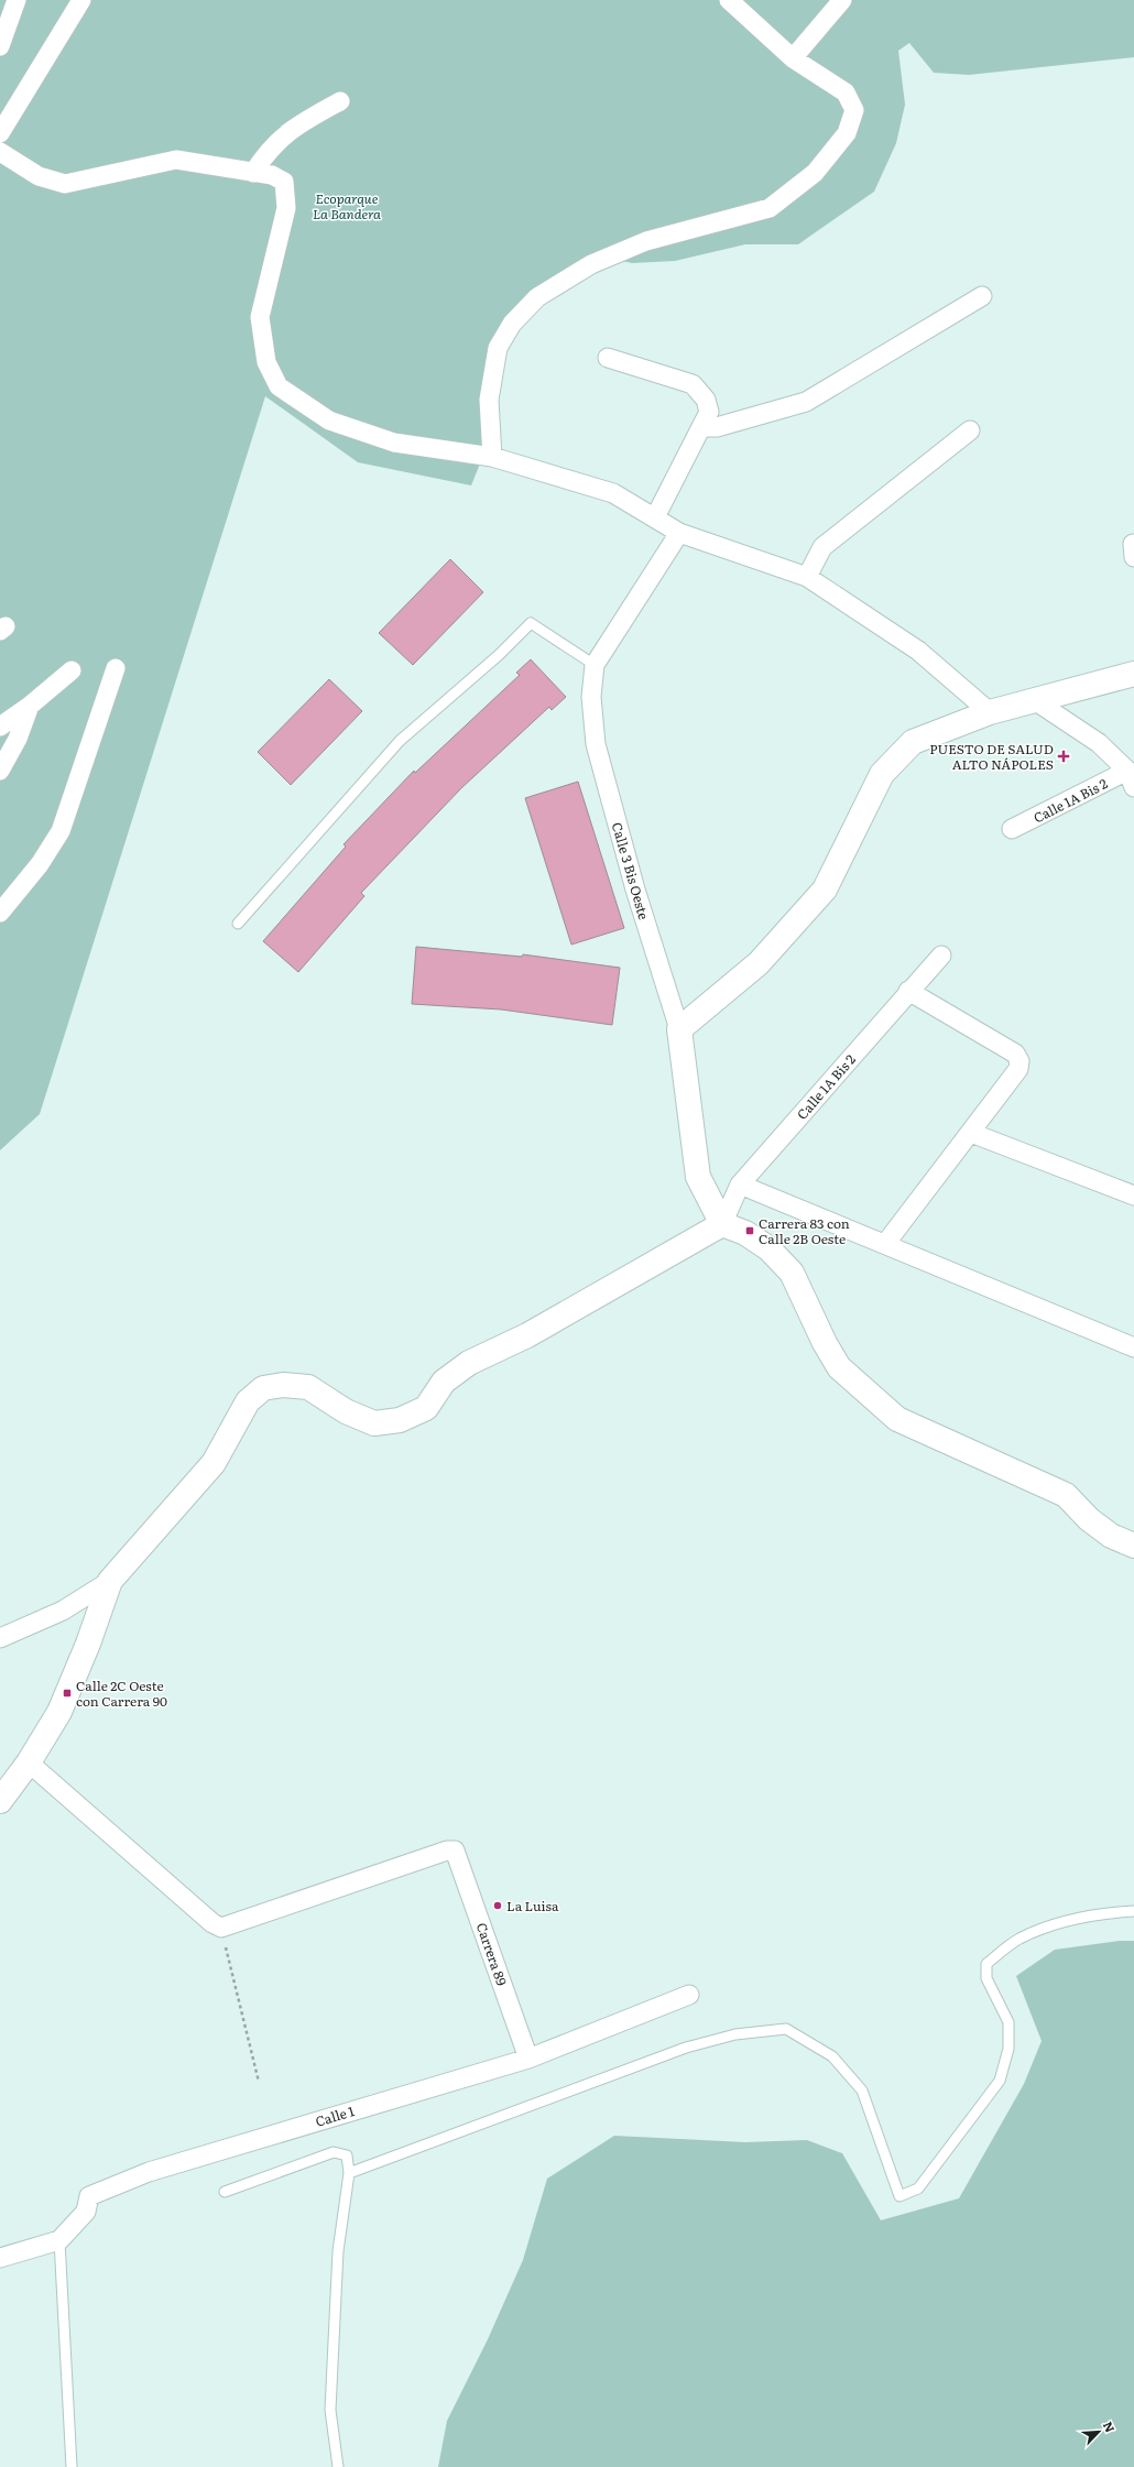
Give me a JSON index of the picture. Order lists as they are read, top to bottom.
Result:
{
  "streets": {
    "street": [
      "Calle 1A Bis 2",
      "Calle 3 Bis Oeste",
      "Carrera 89",
      "Calle 1"
    ]
  },
  "crossings": [
    ["Calle 1A Bis 2", "Calle 3 Bis Oeste"],
    ["Carrera 89", "Calle 1"]
  ],
  "parks": ["Ecoparque La Bandera"],
  "places": {
    "health": ["PUESTO DE SALUD ALTO NÁPOLES"],
    "transit": ["Carrera 83 con Calle 2B Oeste", "Calle 2C Oeste con Carrera 90"],
    "other": ["La Luisa"]
  },
  "north": "top right"
}
